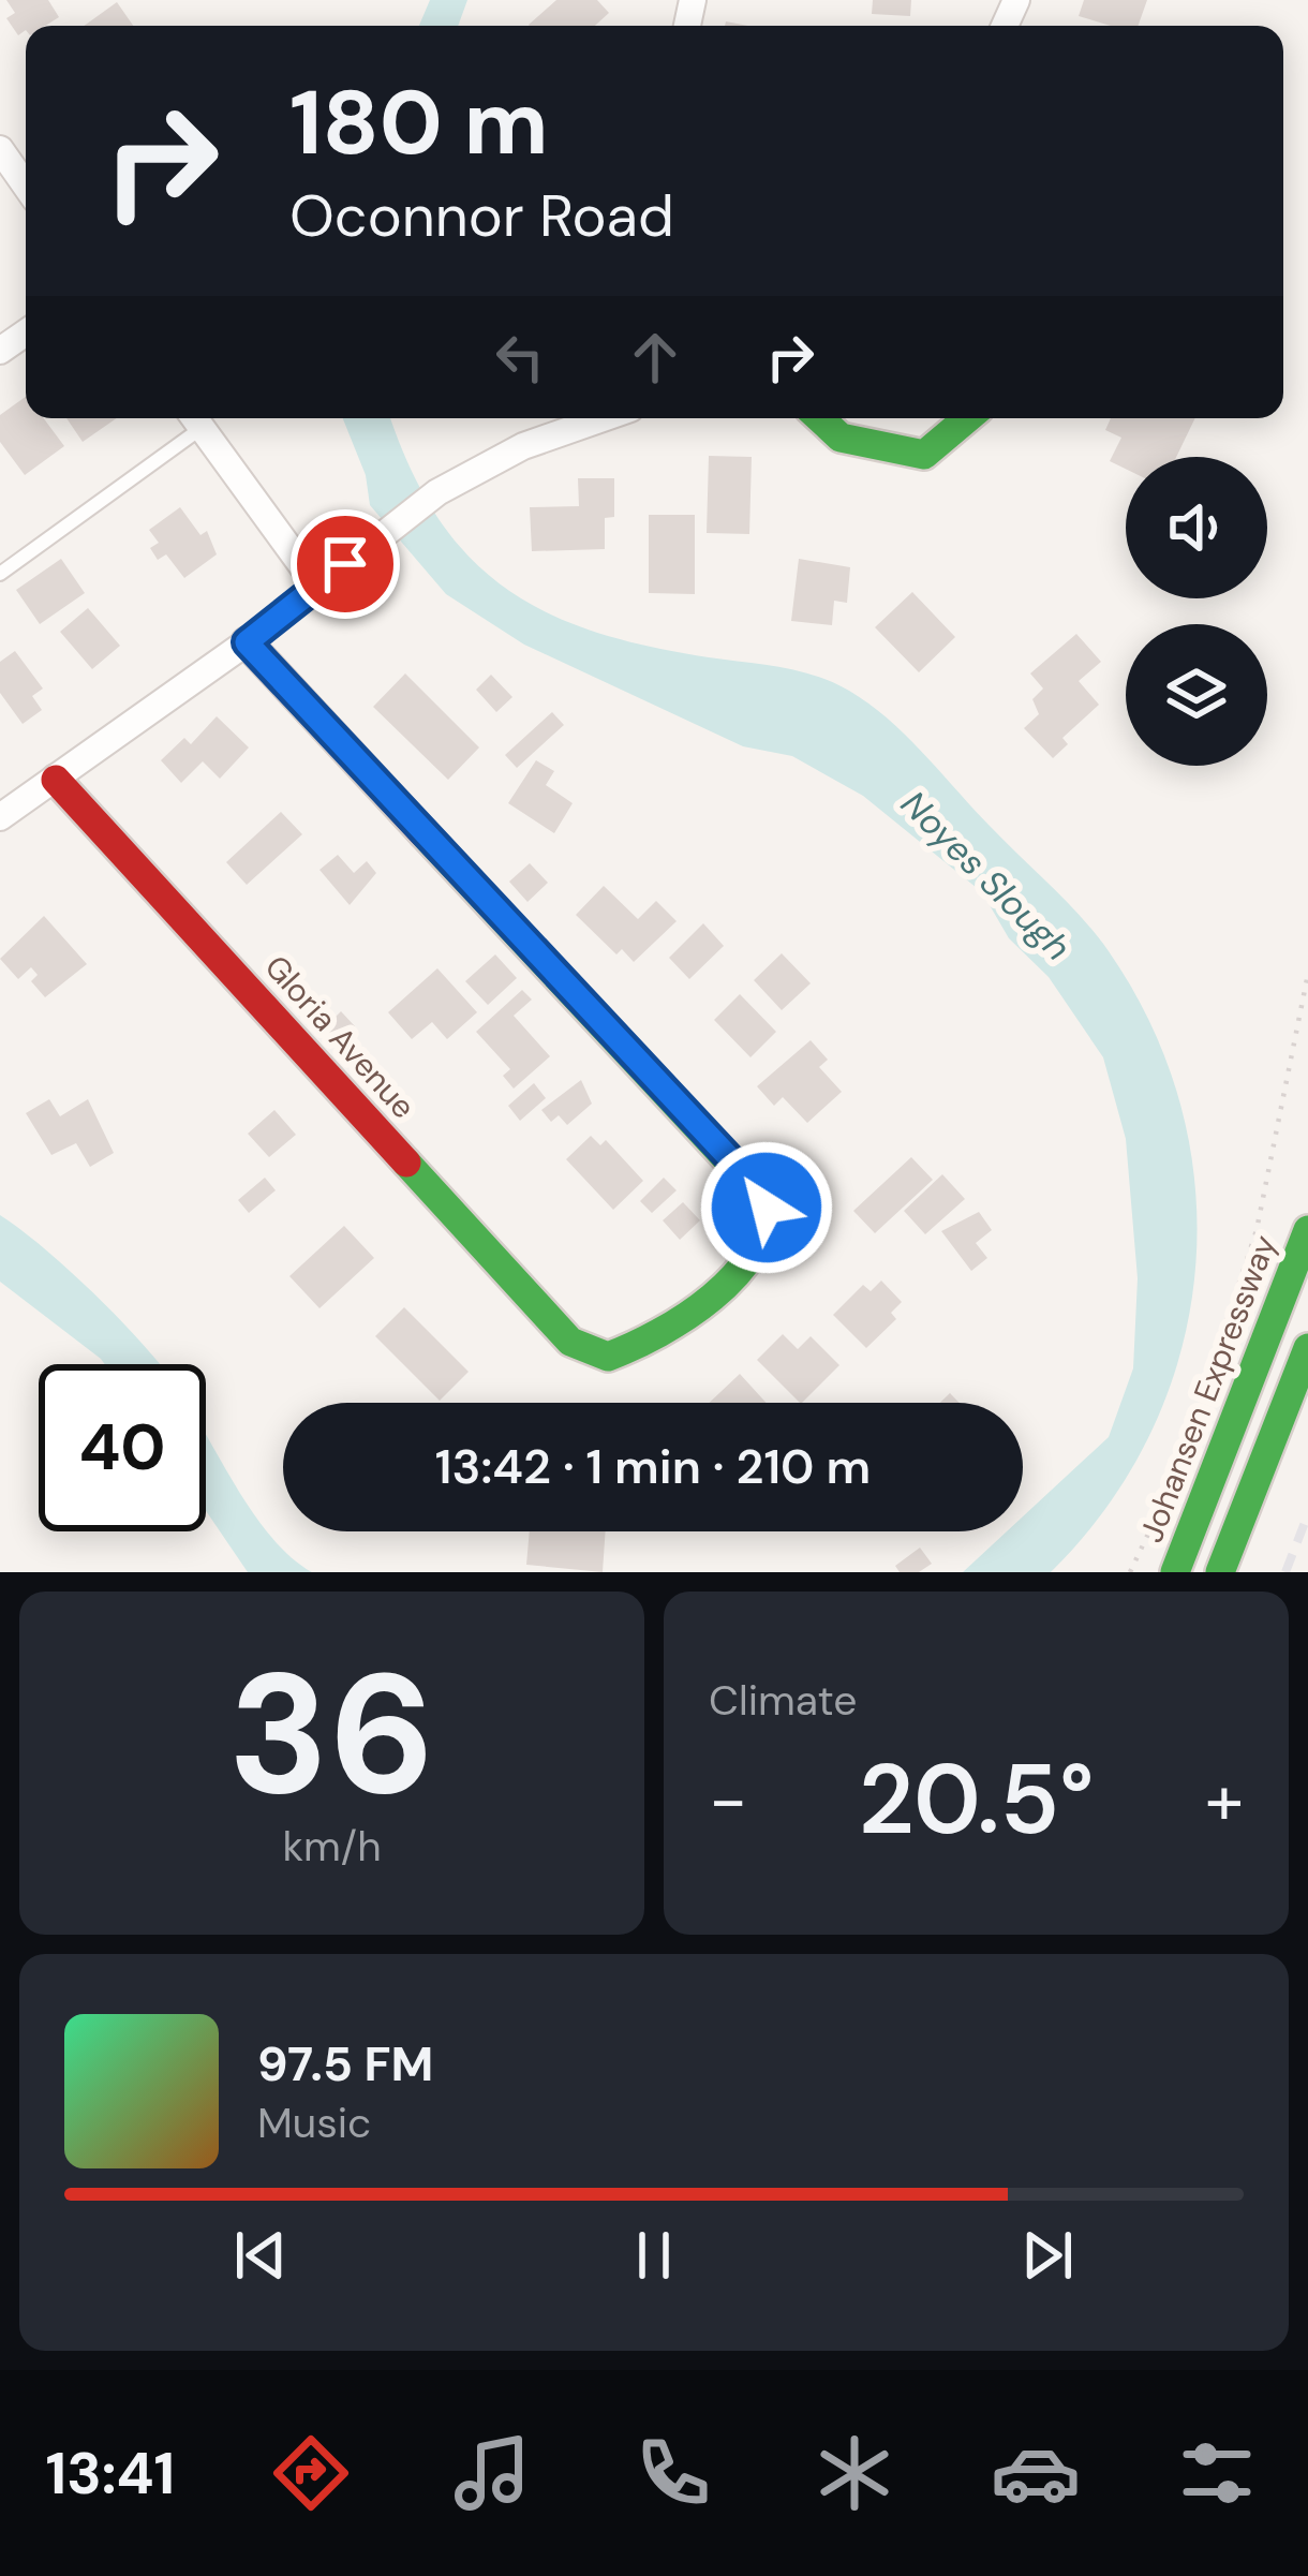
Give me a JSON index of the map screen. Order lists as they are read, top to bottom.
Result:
{
  "streets": {
    "main road": ["Gloria Avenue", "Johansen Expressway"]
  },
  "water": ["Noyes Slough"],
  "page": {
    "turn": ["180 m", "Oconnor Road"],
    "limit": "40",
    "trip": "13:42 · 1 min · 210 m",
    "tile": [
      ["36", "km/h"],
      "Climate"
    ],
    "heat": ["−", "20.5°", "+"],
    "song": ["97.5 FM", "Music"],
    "tabs": "13:41"
  }
}
